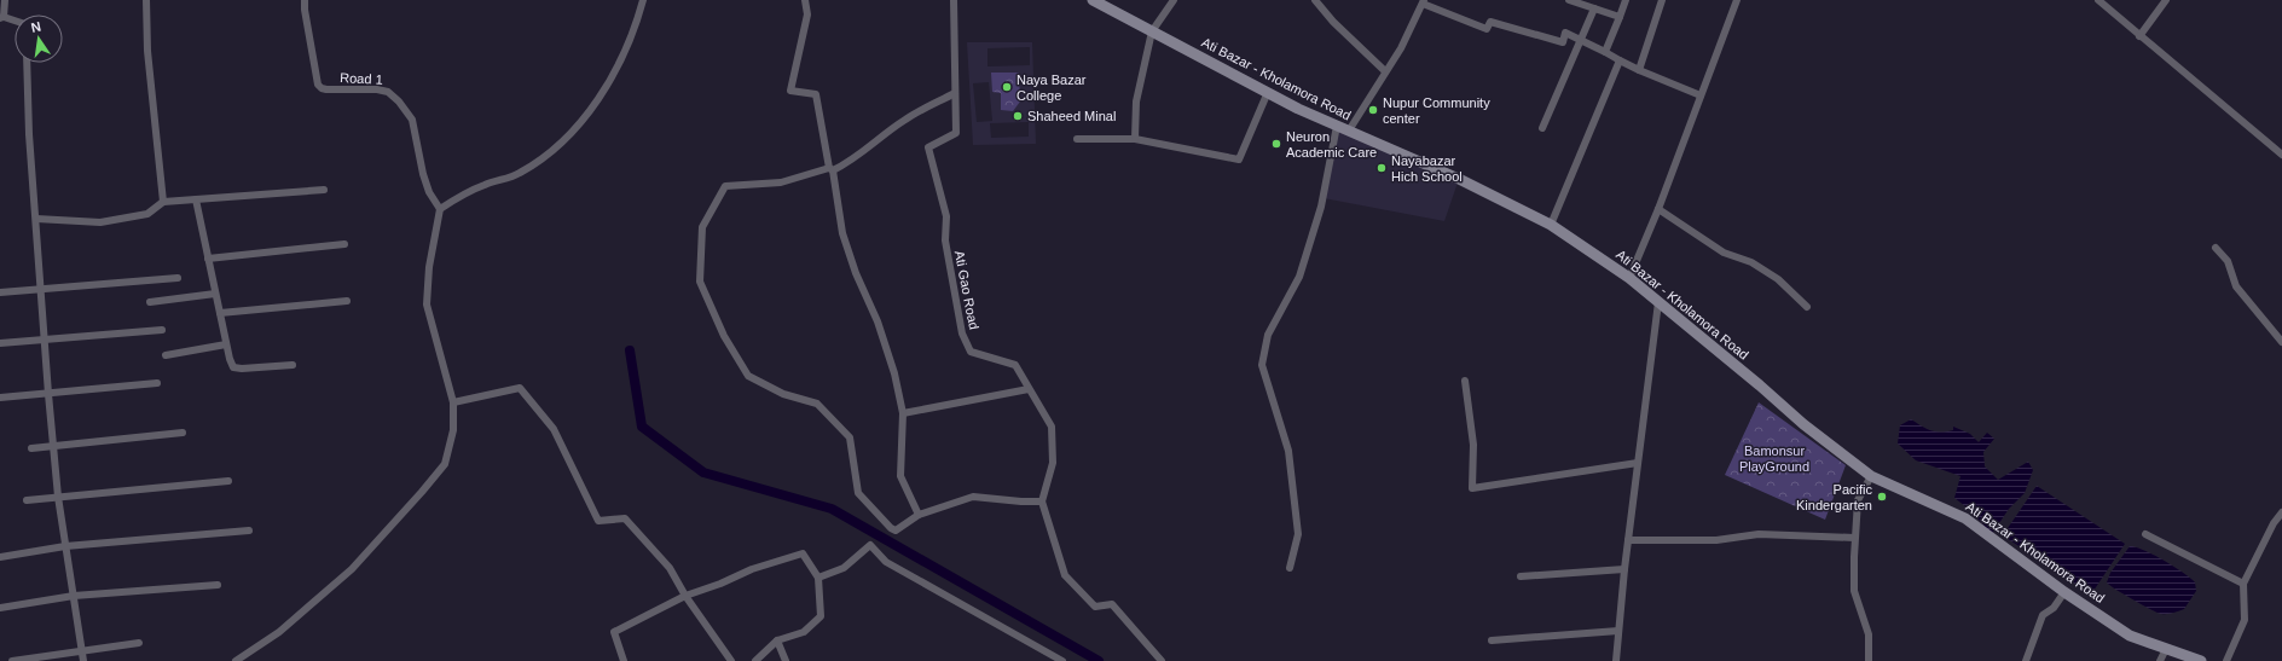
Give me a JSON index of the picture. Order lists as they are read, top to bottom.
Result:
{
  "streets": {
    "main road": ["Ati Bazar - Kholamora Road"],
    "street": ["Road 1", "Ati Gao Road"]
  },
  "parks": ["Bamonsur PlayGround"],
  "places": [
    "Naya Bazar College",
    "Nupur Community center",
    "Shaheed Minal",
    "Neuron Academic Care",
    "Nayabazar Hich School",
    "Pacific Kindergarten"
  ],
  "north": "top"
}
